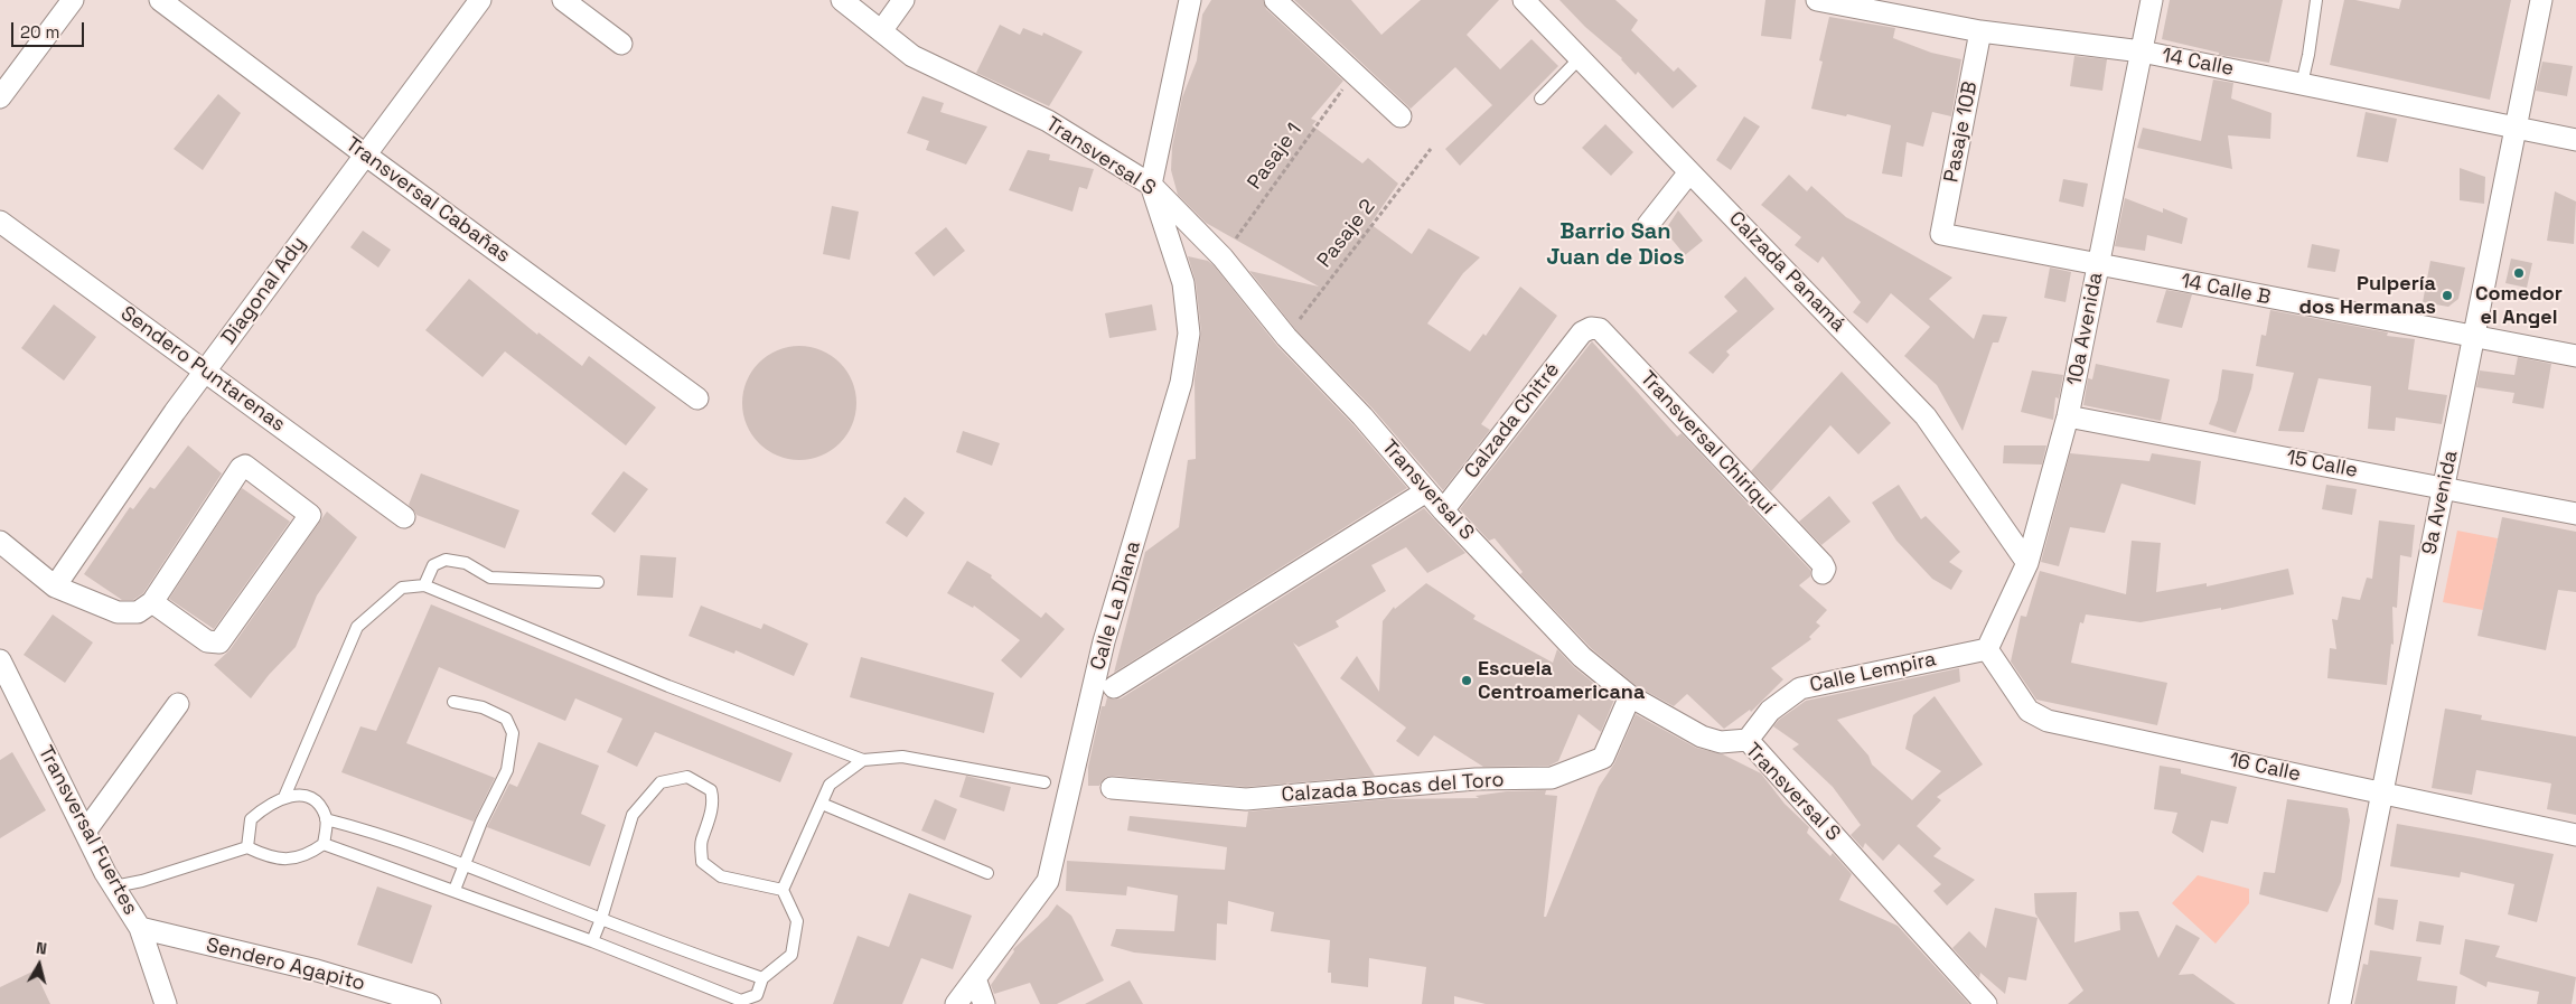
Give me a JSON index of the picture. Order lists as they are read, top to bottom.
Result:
{
  "streets": {
    "street": [
      "14 Calle",
      "Pasaje 10B",
      "Transversal S",
      "Transversal Cabañas",
      "Calzada Panamá",
      "14 Calle B",
      "Diagonal Ady",
      "10a Avenida",
      "Sendero Puntarenas",
      "Calzada Chitré",
      "Transversal Chiriquí",
      "15 Calle",
      "9a Avenida",
      "Calle La Diana",
      "Calle Lempira",
      "16 Calle",
      "Calzada Bocas del Toro",
      "Transversal Fuertes",
      "Sendero Agapito"
    ],
    "path": ["Pasaje 1", "Pasaje 2"]
  },
  "crossings": [
    ["14 Calle", "Pasaje 10B"],
    ["14 Calle", "10a Avenida"],
    ["14 Calle", "9a Avenida"],
    ["Pasaje 10B", "14 Calle B"],
    ["Transversal S", "Pasaje 1"],
    ["Transversal S", "Pasaje 2"],
    ["Transversal S", "Calzada Chitré"],
    ["Transversal S", "Calle La Diana"],
    ["Transversal S", "Calle Lempira"],
    ["Transversal S", "Calzada Bocas del Toro"],
    ["Transversal Cabañas", "Diagonal Ady"],
    ["Calzada Panamá", "10a Avenida"],
    ["14 Calle B", "10a Avenida"],
    ["14 Calle B", "9a Avenida"],
    ["Diagonal Ady", "Sendero Puntarenas"],
    ["10a Avenida", "15 Calle"],
    ["10a Avenida", "Calle Lempira"],
    ["10a Avenida", "16 Calle"],
    ["Calzada Chitré", "Transversal Chiriquí"],
    ["15 Calle", "9a Avenida"],
    ["9a Avenida", "16 Calle"],
    ["Calle Lempira", "16 Calle"],
    ["Transversal Fuertes", "Sendero Agapito"]
  ],
  "districts": ["Barrio San Juan de Dios"],
  "places": ["Comedor el Angel", "Pulpería dos Hermanas", "Escuela Centroamericana"],
  "scale_bar": "20 m",
  "north": "top"
}
